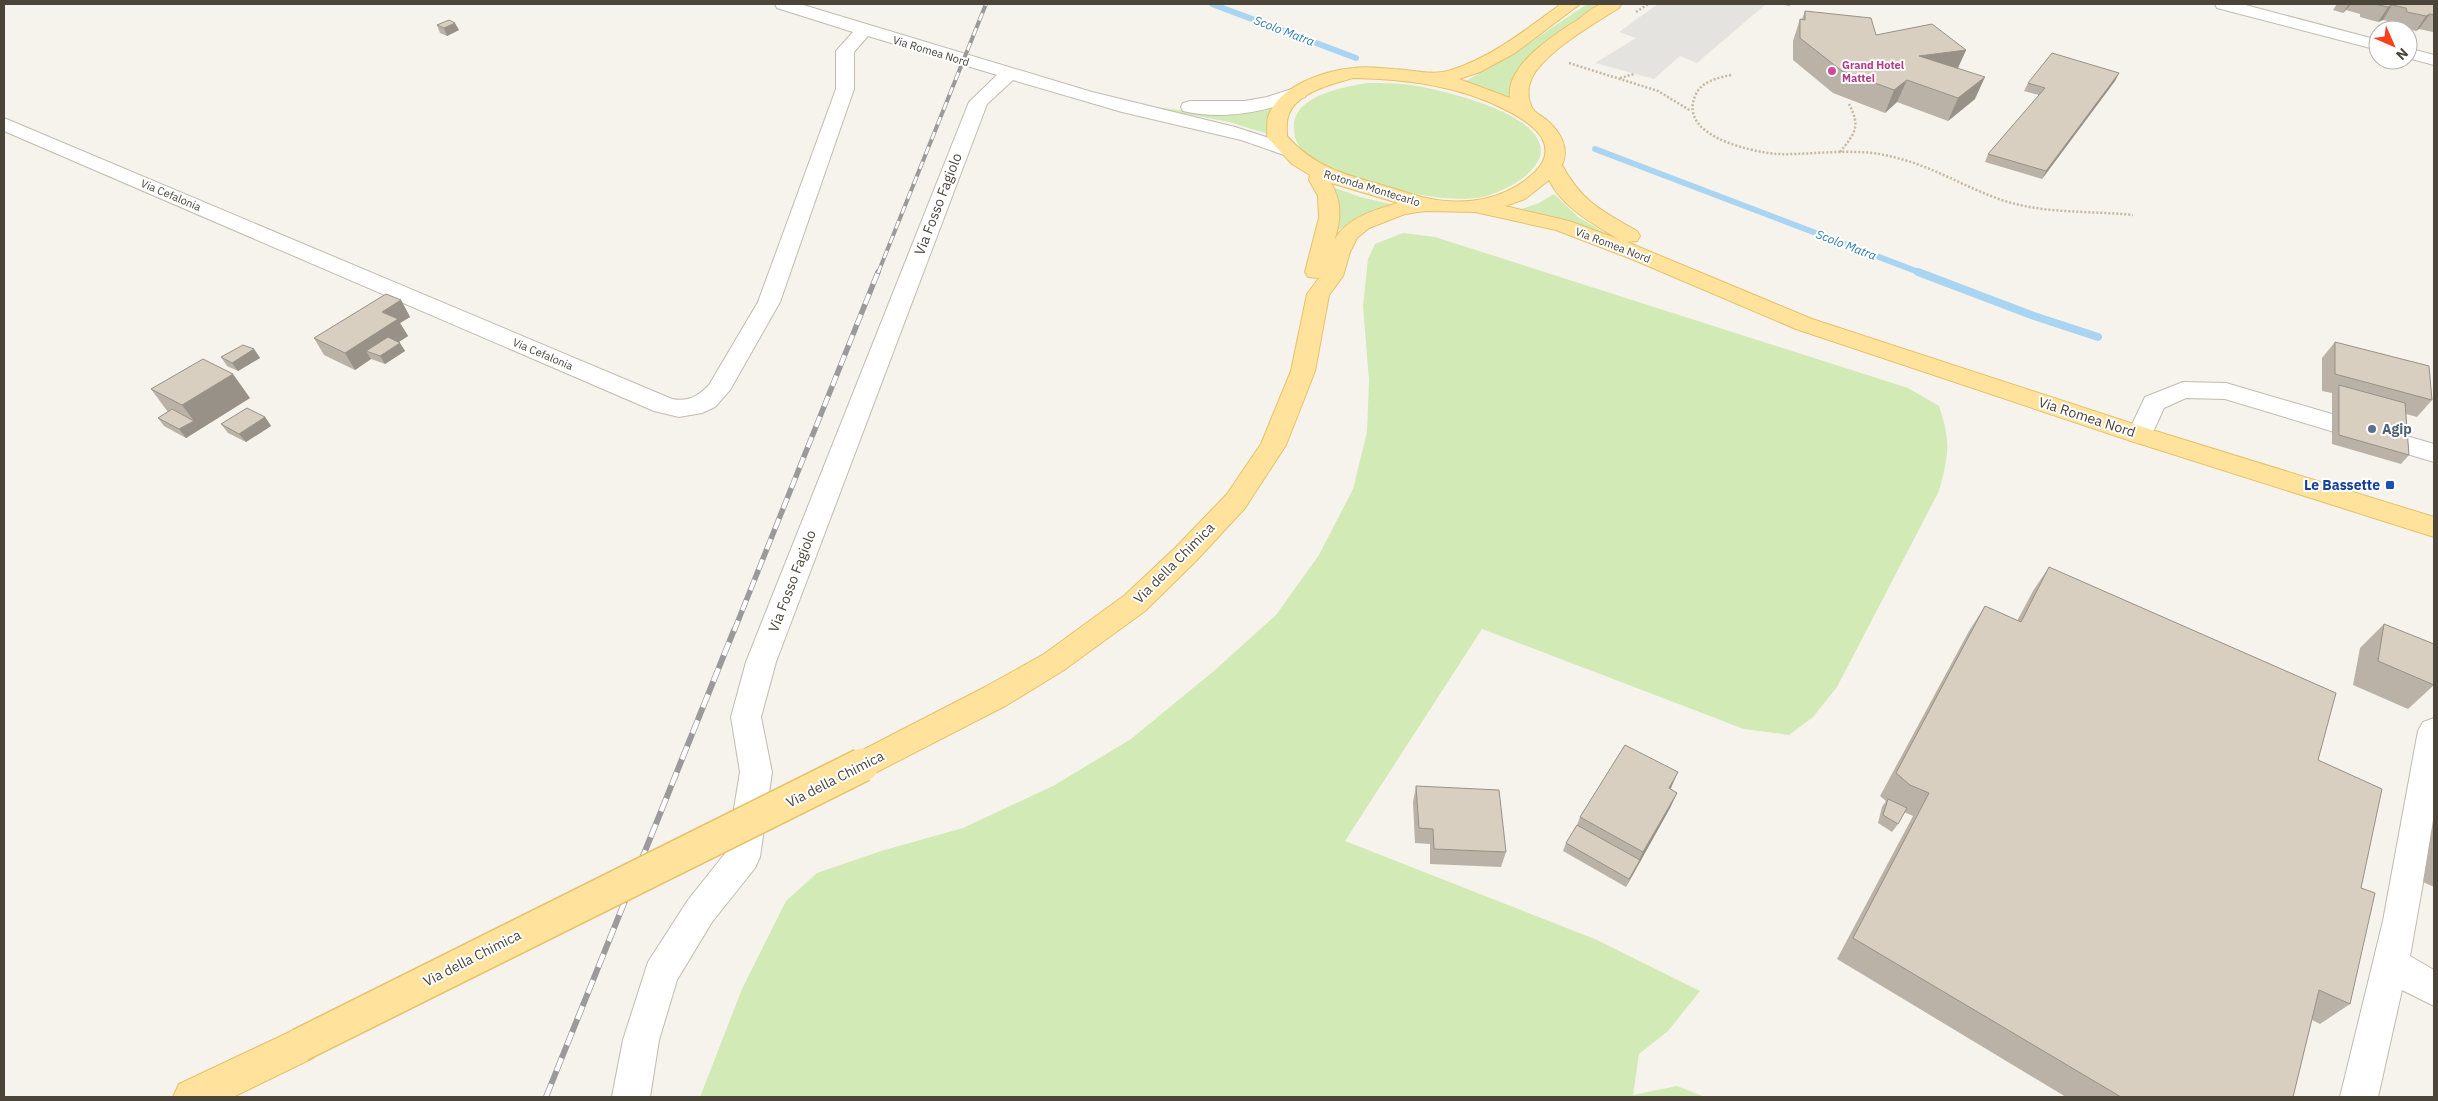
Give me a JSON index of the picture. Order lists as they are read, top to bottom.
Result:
{
  "streets": {
    "main road": ["Via Romea Nord", "Rotonda Montecarlo", "Via della Chimica"],
    "street": ["Via Cefalonia", "Via Fosso Fagiolo"]
  },
  "crossings": [
    ["Via Romea Nord", "Rotonda Montecarlo"],
    ["Via Romea Nord", "Via Cefalonia"],
    ["Via Romea Nord", "Via Fosso Fagiolo"],
    ["Rotonda Montecarlo", "Via della Chimica"]
  ],
  "water": ["Scolo Matra"],
  "places": {
    "other": ["Grand Hotel Mattei", "Agip"],
    "transit": ["Le Bassette"]
  },
  "north": "bottom right"
}
